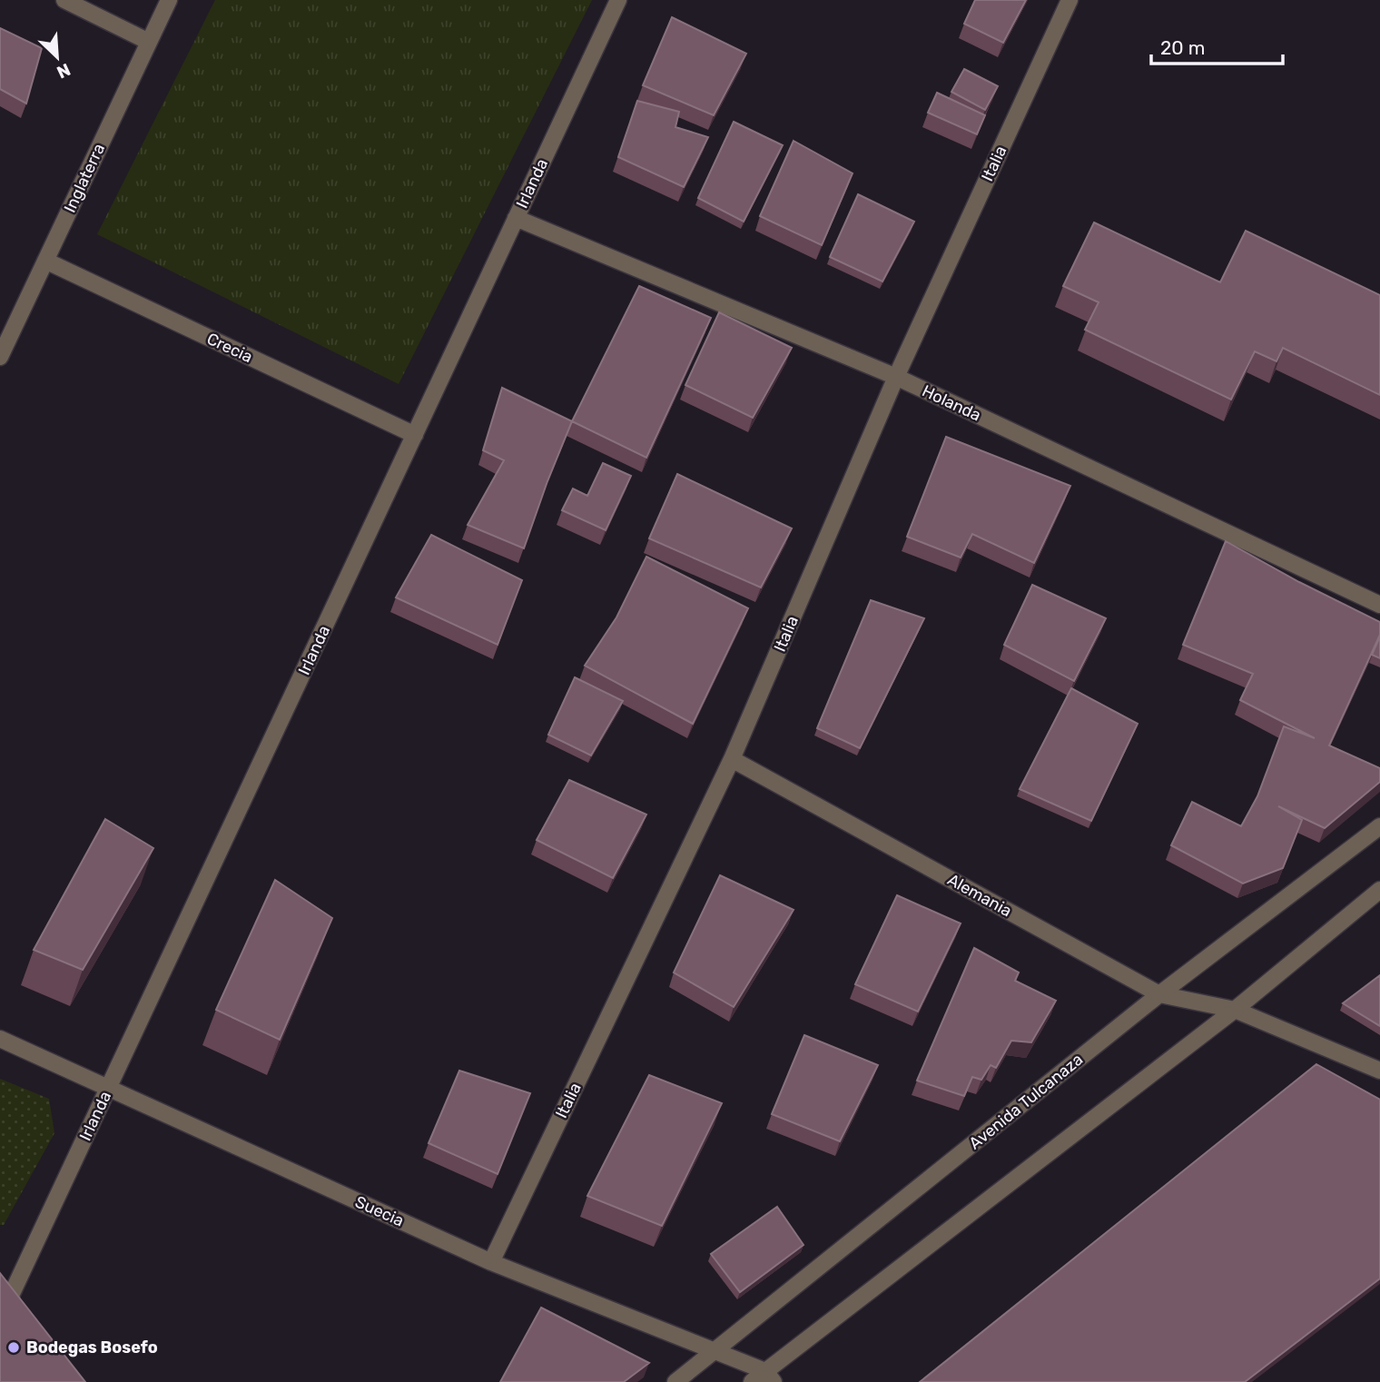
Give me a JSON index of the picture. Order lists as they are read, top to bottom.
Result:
{
  "streets": {
    "street": [
      "Italia",
      "Inglaterra",
      "Irlanda",
      "Crecia",
      "Holanda",
      "Alemania",
      "Avenida Tulcanaza",
      "Suecia"
    ]
  },
  "crossings": [
    ["Italia", "Holanda"],
    ["Italia", "Alemania"],
    ["Italia", "Suecia"],
    ["Inglaterra", "Crecia"],
    ["Irlanda", "Crecia"],
    ["Irlanda", "Holanda"],
    ["Irlanda", "Suecia"],
    ["Alemania", "Avenida Tulcanaza"],
    ["Avenida Tulcanaza", "Suecia"]
  ],
  "places": ["Bodegas Bosefo"],
  "scale_bar": "20 m",
  "north": "bottom right"
}
